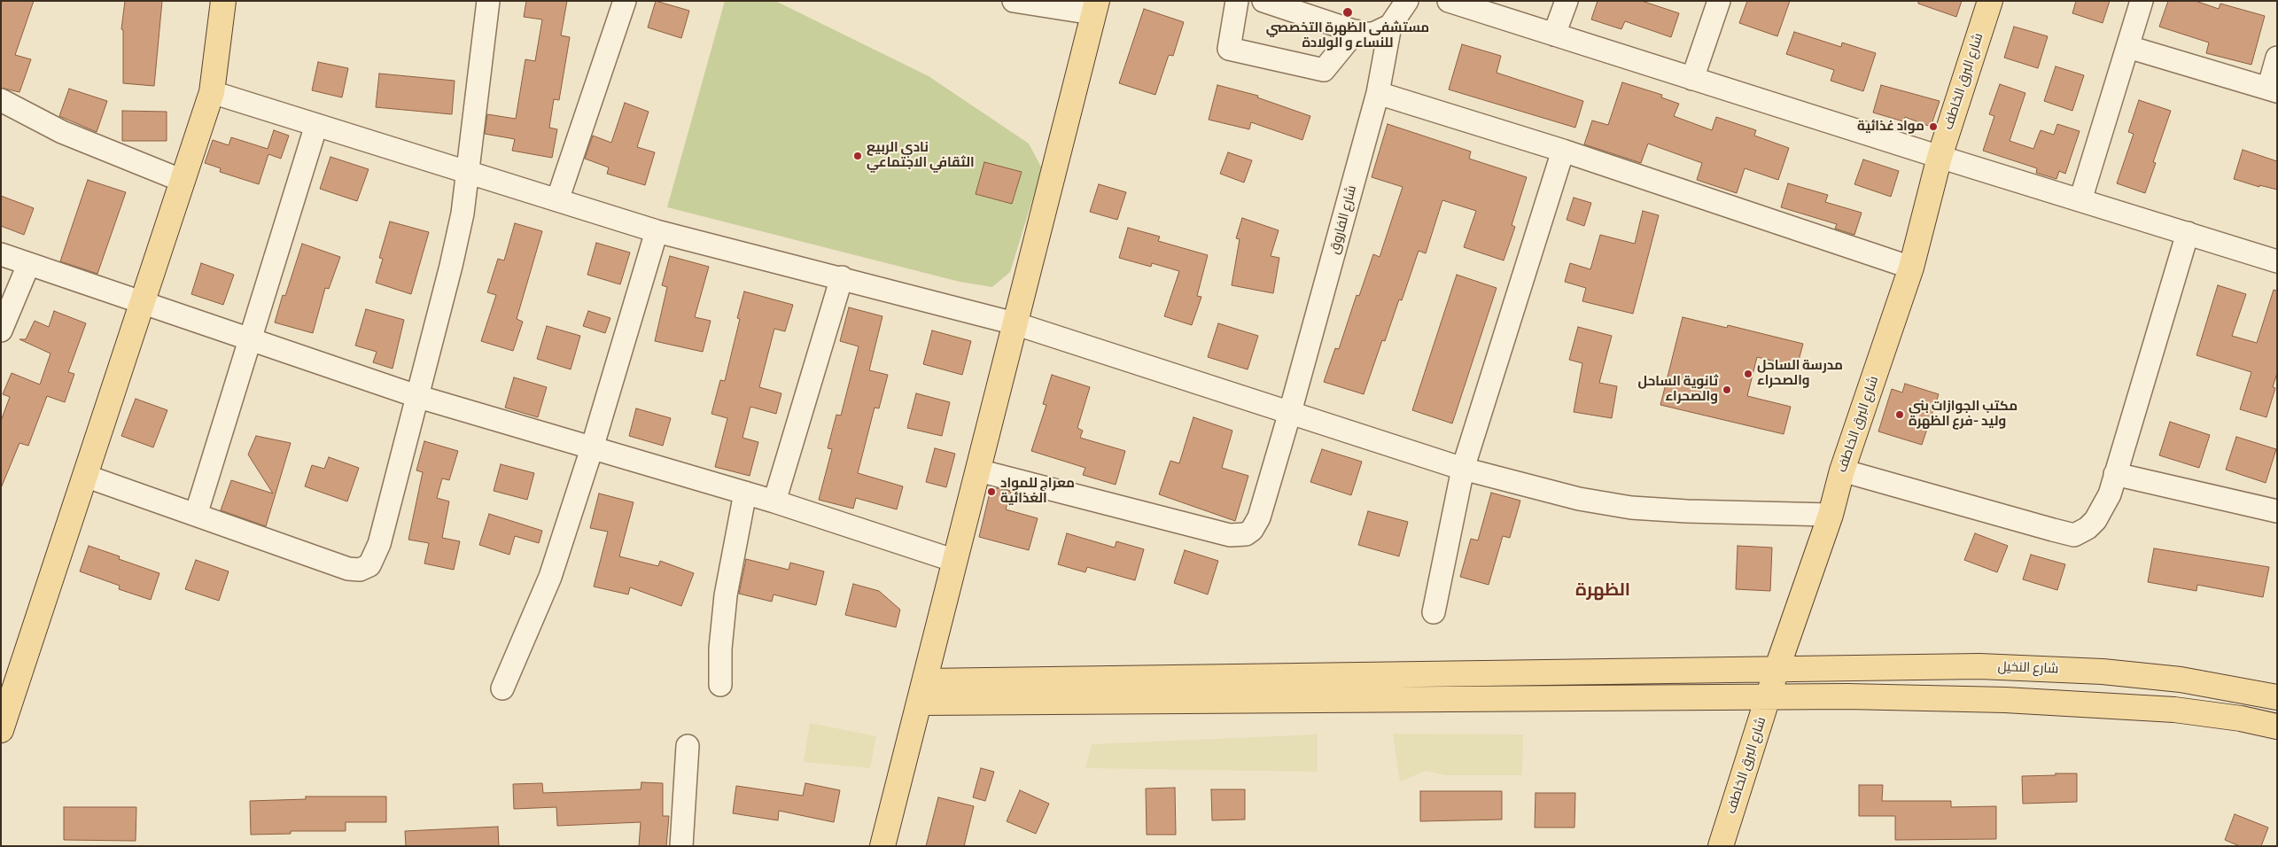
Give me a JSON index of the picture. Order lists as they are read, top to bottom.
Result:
{
  "streets": {
    "main road": ["شارع البرق الخاطف", "شارع النخيل"],
    "street": ["شارع الفاروق"]
  },
  "crossings": [
    ["شارع البرق الخاطف", "شارع النخيل"]
  ],
  "districts": ["الظهرة"],
  "places": [
    "مستشفى الظهرة التخصصي للنساء و الولادة",
    "مواد غذائية",
    "نادي الربيع الثقافي الاجتماعي",
    "مدرسة الساحل والصحراء",
    "ثانوية الساحل والصحراء",
    "مكتب الجوازات بني وليد -فرع الظهرة",
    "معراج للمواد الغذائية"
  ]
}
